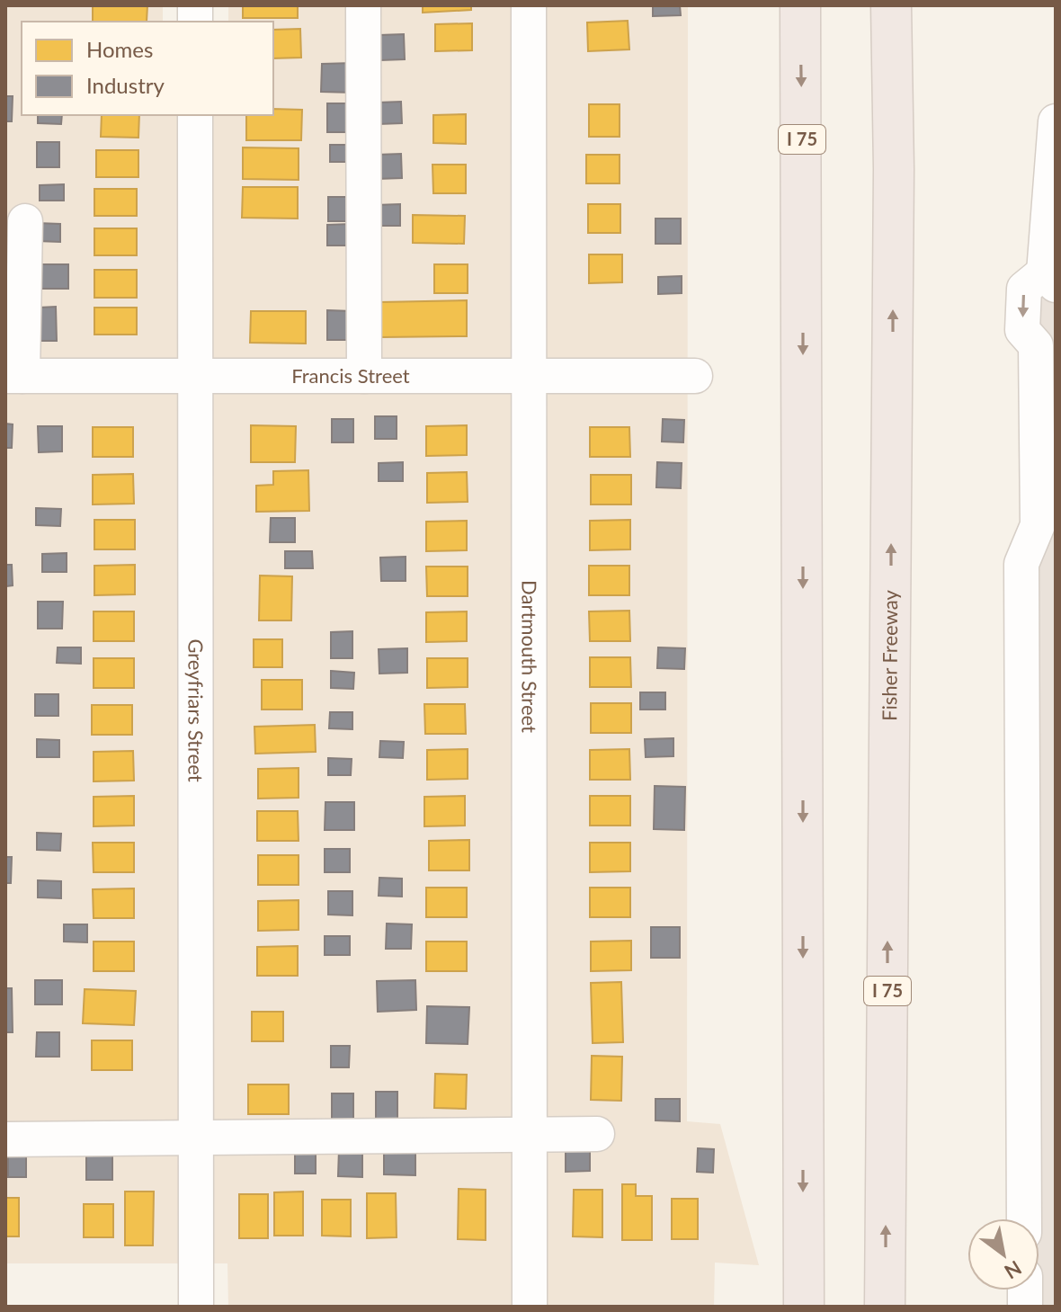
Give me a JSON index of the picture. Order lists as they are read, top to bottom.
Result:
{
  "streets": {
    "highway": ["I 75", "Fisher Freeway"],
    "street": ["Francis Street", "Dartmouth Street", "Greyfriars Street"]
  },
  "crossings": [
    ["Francis Street", "Dartmouth Street"],
    ["Francis Street", "Greyfriars Street"]
  ],
  "legend": ["Homes", "Industry"],
  "north": "bottom right"
}
